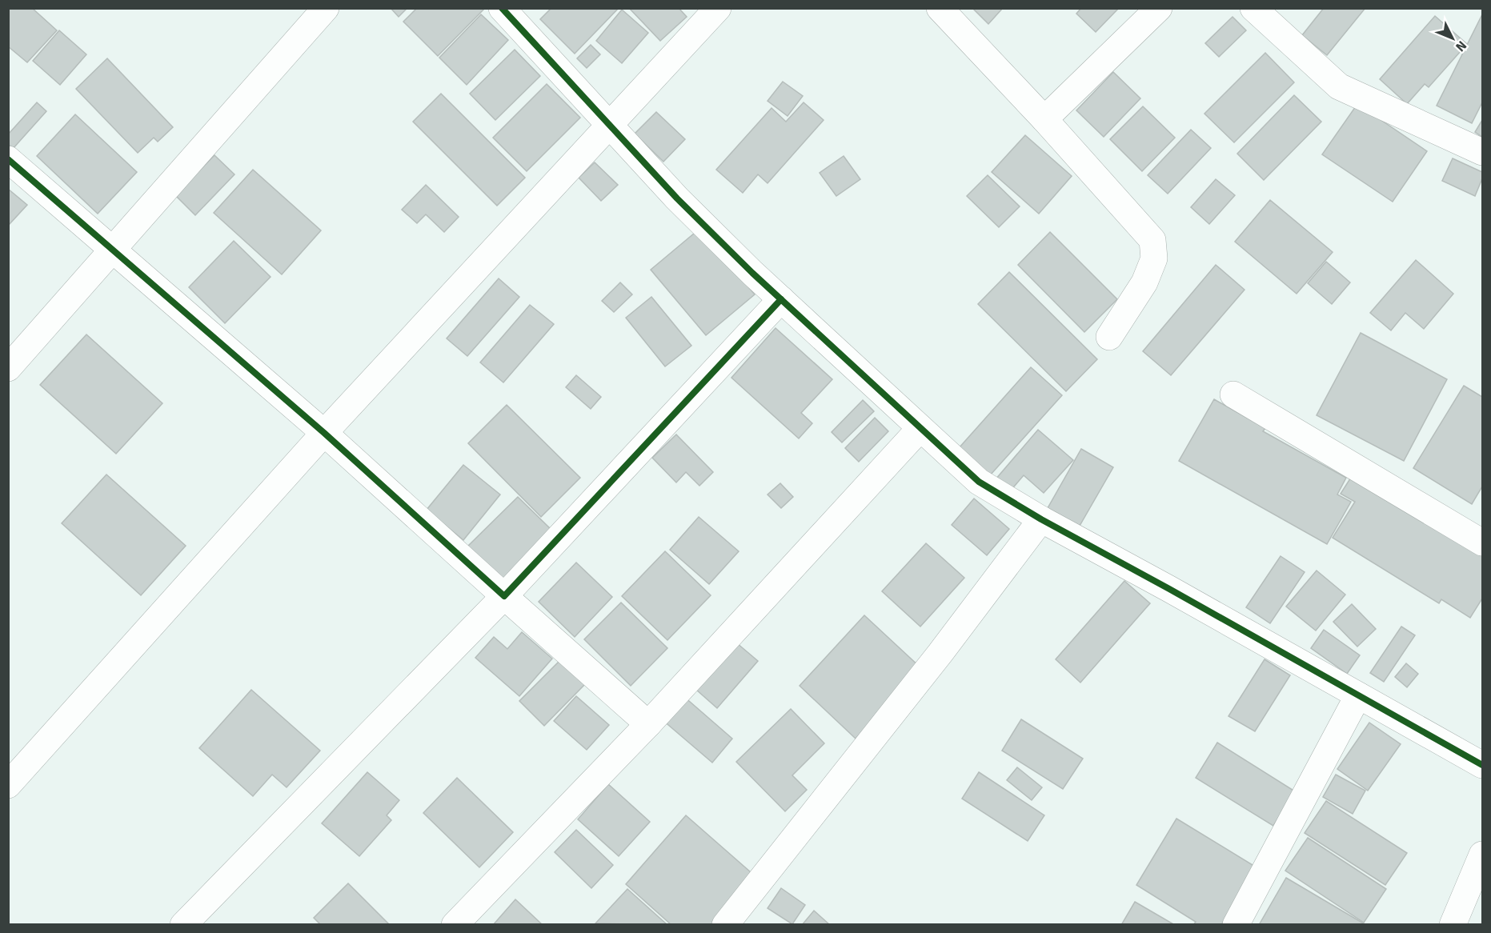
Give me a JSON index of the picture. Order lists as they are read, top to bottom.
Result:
{
  "north": "bottom right"
}
